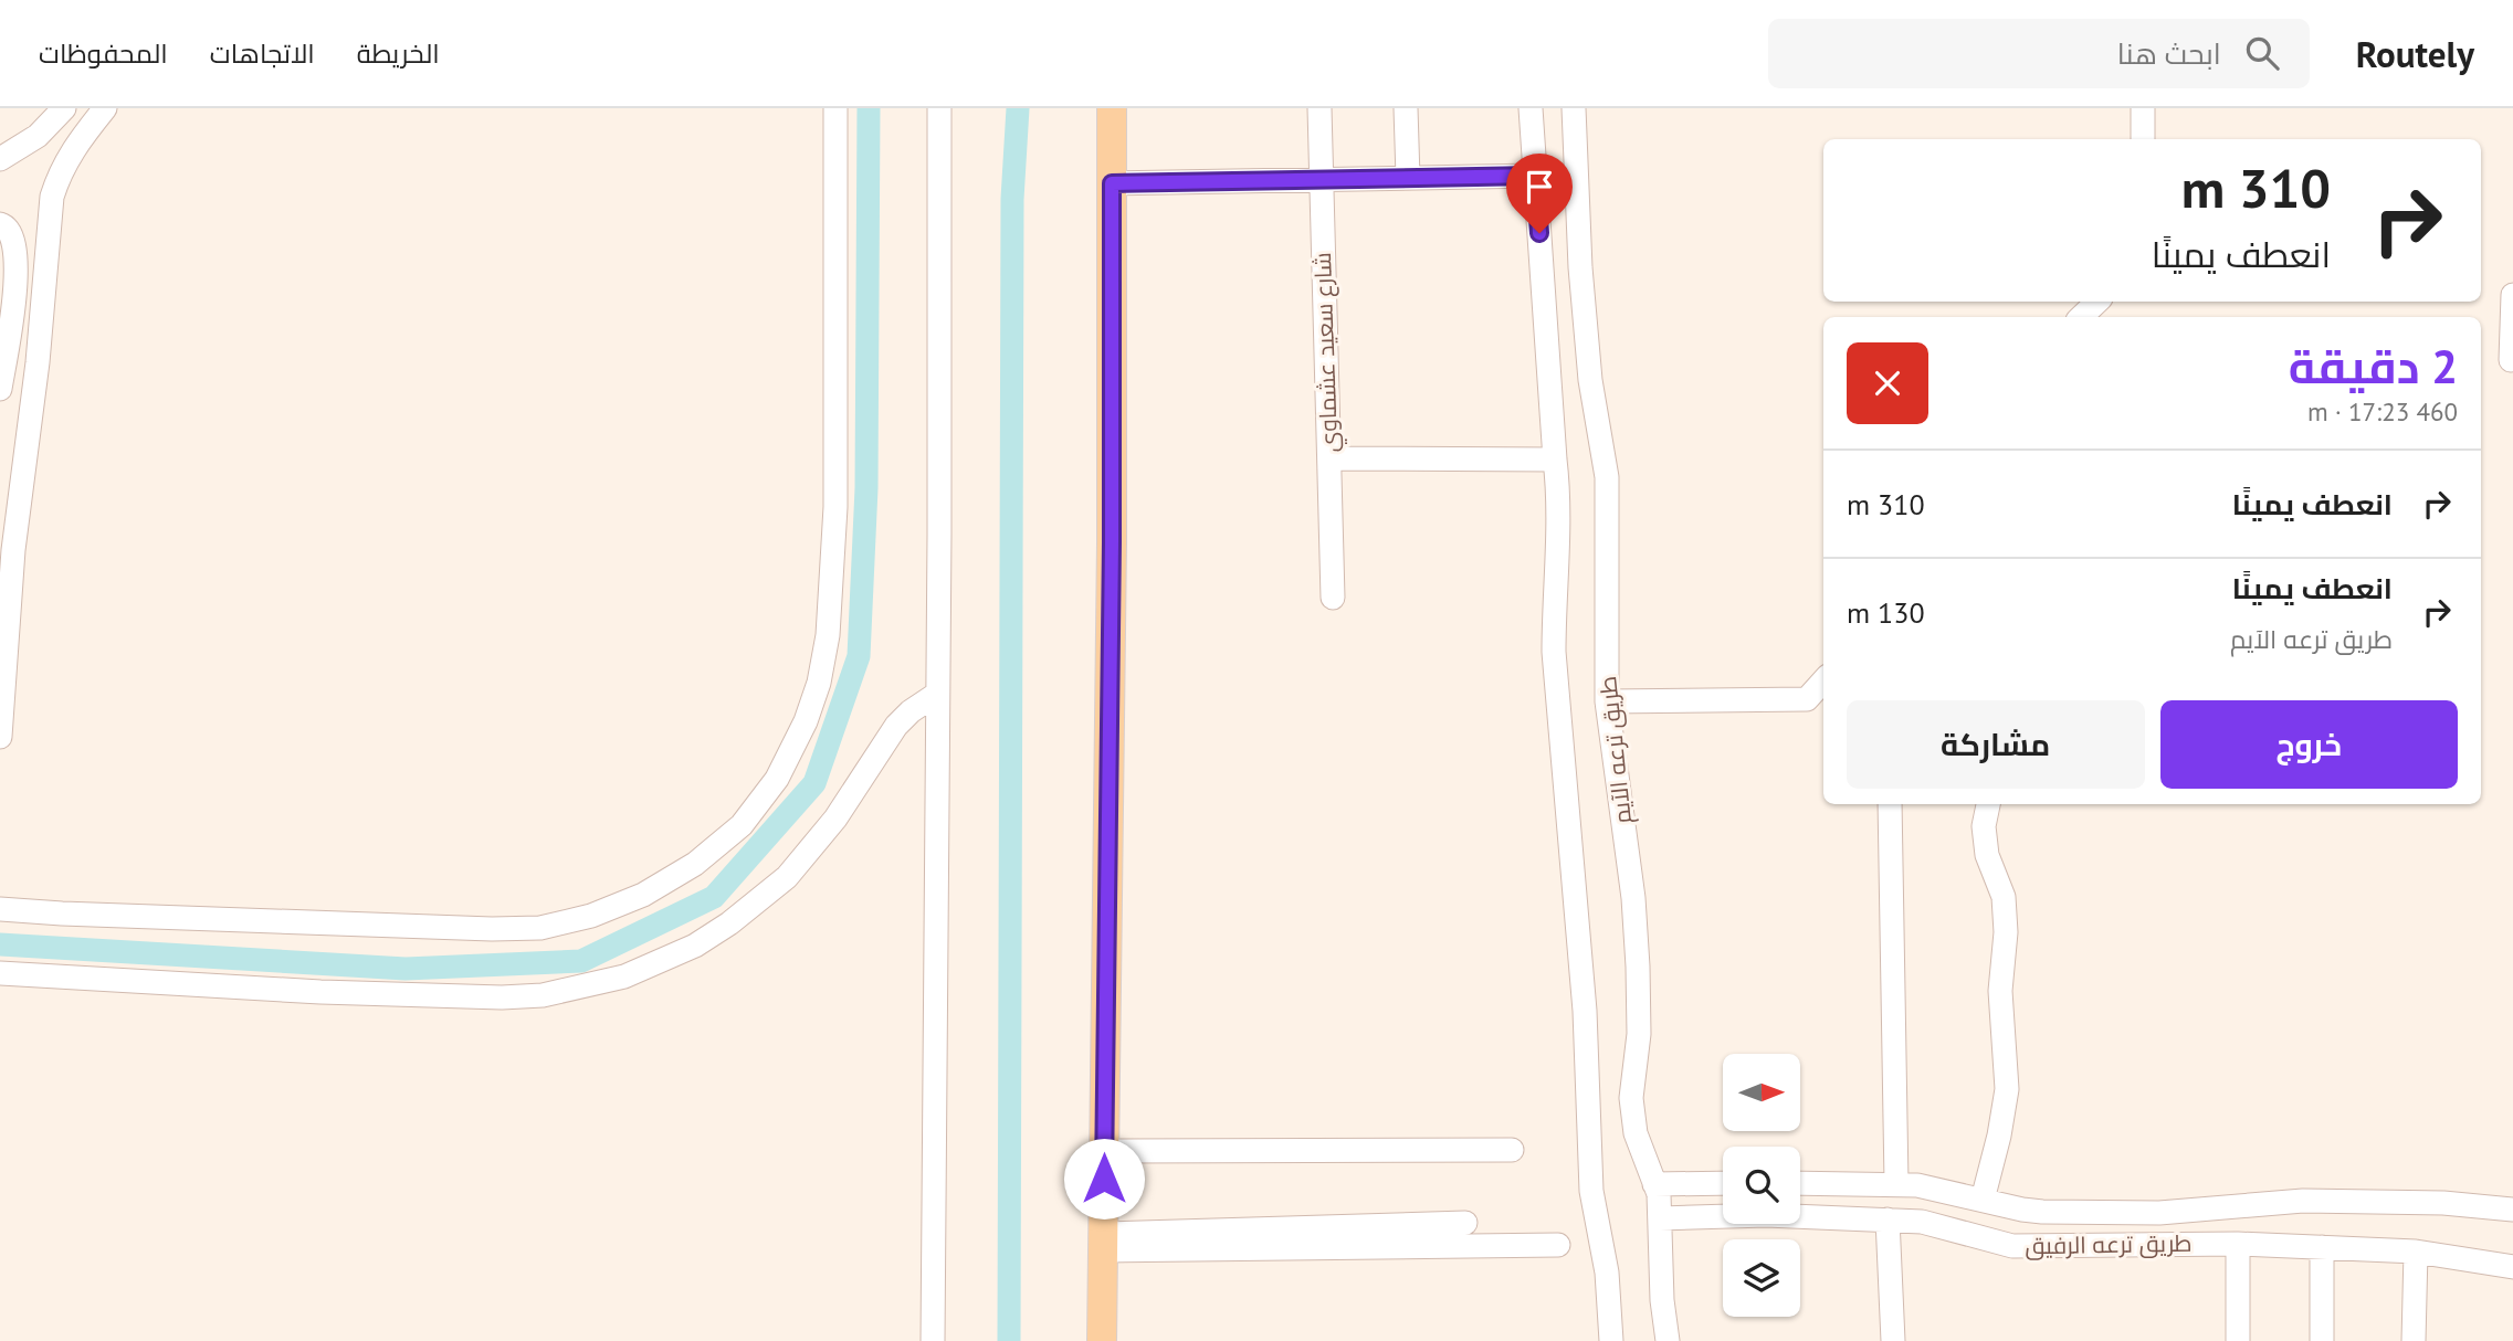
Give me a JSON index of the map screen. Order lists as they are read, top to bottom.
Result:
{
  "streets": {
    "street": ["شارع سعيد عشماوي", "طريق ترعه الآيم", "طريق ترعه الرفيق"]
  },
  "crossings": [
    ["طريق ترعه الآيم", "طريق ترعه الرفيق"]
  ],
  "north": "right",
  "page": {
    "header": "Routely",
    "search": "ابحث هنا",
    "nav": ["الخريطة", "الاتجاهات", "المحفوظات"],
    "turn": ["310 m", "انعطف يمينًا"],
    "heading": ["2 دقيقة", "460 m · 17:23"],
    "list": [
      {
        "name": "انعطف يمينًا",
        "value": "310 m"
      },
      {
        "name": "انعطف يمينًا",
        "note": "طريق ترعه الآيم",
        "value": "130 m"
      }
    ],
    "buttons": ["خروج", "مشاركة"]
  }
}
